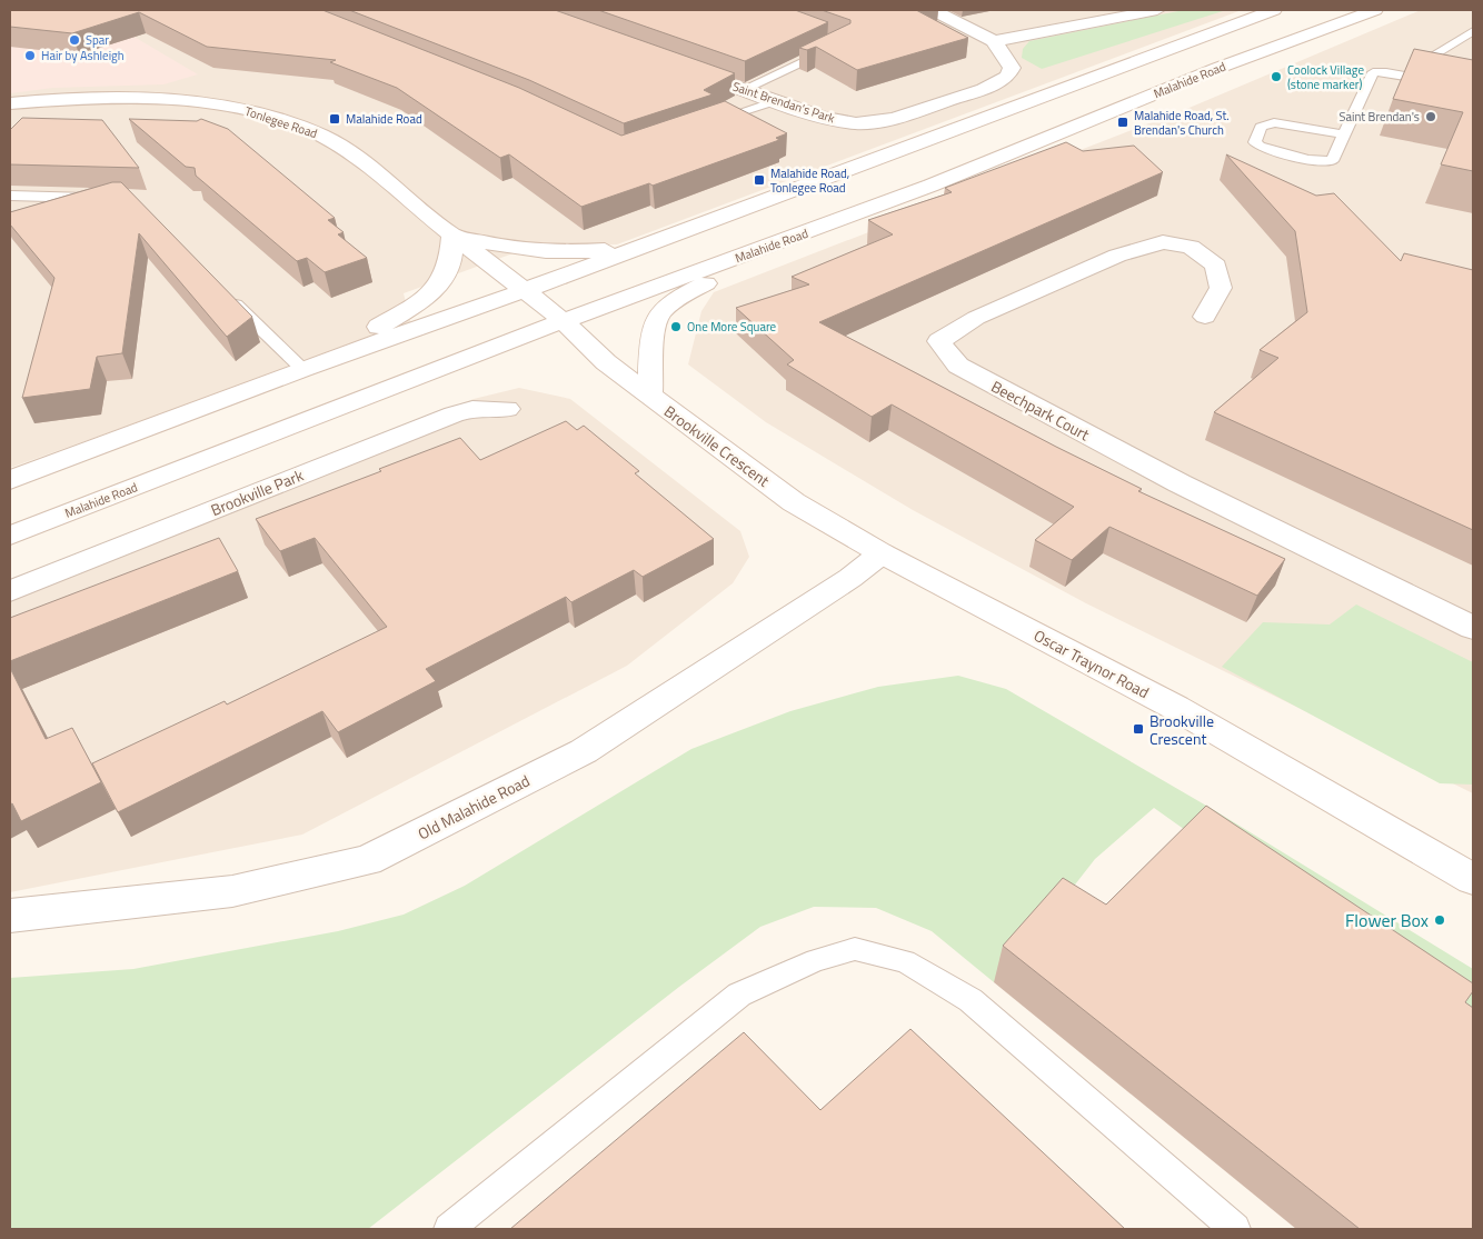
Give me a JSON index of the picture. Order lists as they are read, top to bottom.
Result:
{
  "streets": {
    "main road": [
      "Malahide Road",
      "Saint Brendan's Park",
      "Tonlegee Road",
      "Beechpark Court",
      "Brookville Crescent",
      "Brookville Park",
      "Oscar Traynor Road",
      "Old Malahide Road"
    ]
  },
  "crossings": [
    ["Malahide Road", "Tonlegee Road"],
    ["Malahide Road", "Brookville Crescent"],
    ["Tonlegee Road", "Brookville Crescent"],
    ["Brookville Crescent", "Oscar Traynor Road"],
    ["Brookville Crescent", "Old Malahide Road"],
    ["Oscar Traynor Road", "Old Malahide Road"]
  ],
  "places": {
    "other": [
      "Spar",
      "Hair by Ashleigh",
      "Coolock Village (stone marker)",
      "Saint Brendan's",
      "One More Square",
      "Flower Box"
    ],
    "transit": [
      "Malahide Road",
      "Malahide Road, St. Brendan's Church",
      "Malahide Road, Tonlegee Road",
      "Brookville Crescent"
    ]
  }
}
